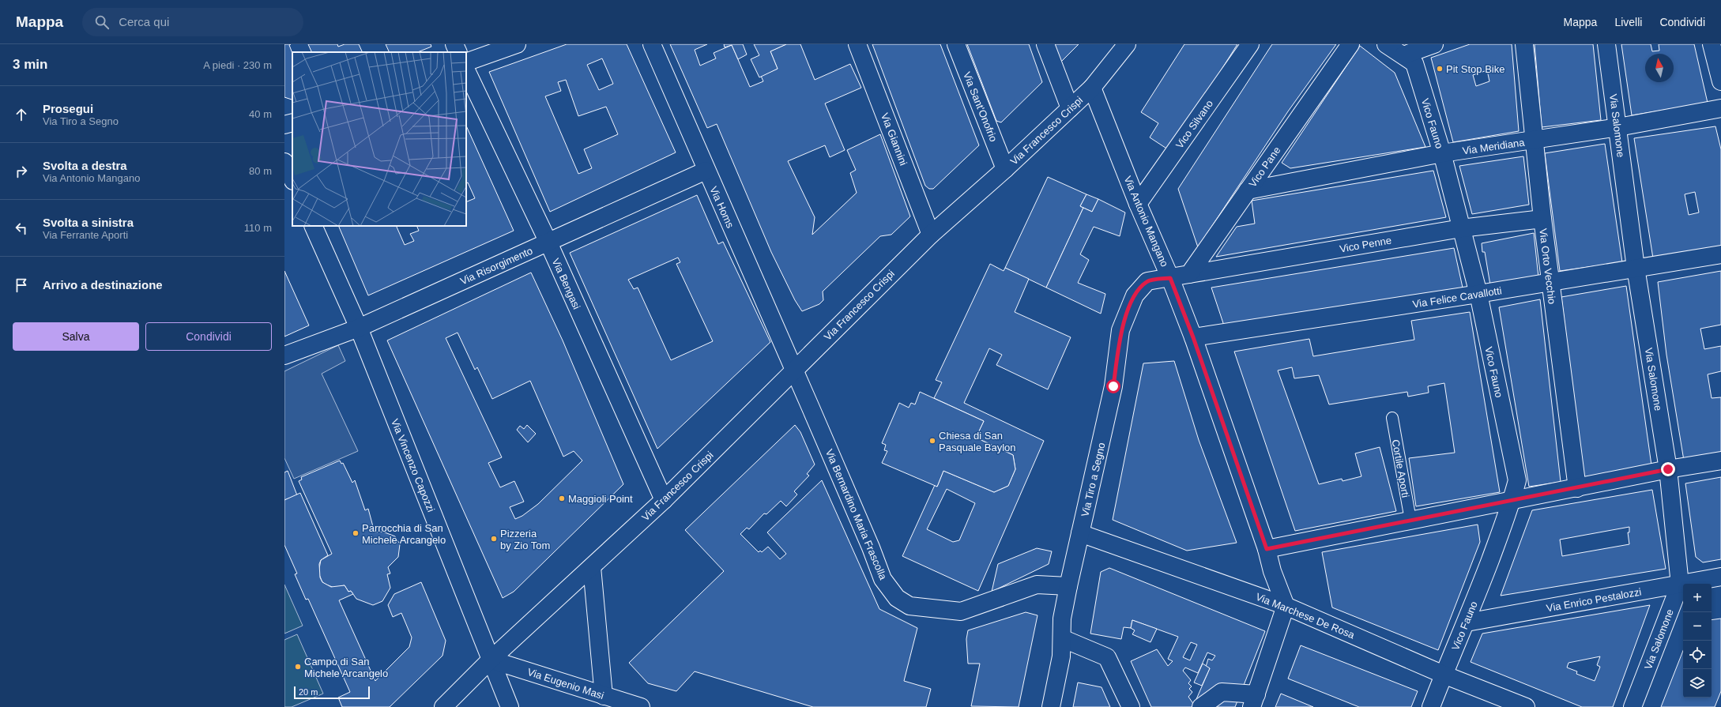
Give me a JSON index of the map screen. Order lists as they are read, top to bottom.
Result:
{
  "streets": {
    "street": [
      "Via Sant'Onofrio",
      "Vico Fauno",
      "Vico Silvano",
      "Via Salomone",
      "Via Francesco Crispi",
      "Via Giannini",
      "Via Meridiana",
      "Vico Pane",
      "Via Homs",
      "Via Antonio Mangano",
      "Vico Penne",
      "Via Risorgimento",
      "Via Orto Vecchio",
      "Via Bengasi",
      "Via Felice Cavallotti",
      "Via Vincenzo Capozzi",
      "Via Tiro a Segno",
      "Via Bernardino Maria Frascolla",
      "Via Enrico Pestalozzi",
      "Via Marchese De Rosa",
      "Via Eugenio Masi"
    ],
    "lane": ["Cortile Aporti"]
  },
  "crossings": [
    ["Via Sant'Onofrio", "Via Francesco Crispi"],
    ["Vico Fauno", "Via Meridiana"],
    ["Vico Fauno", "Vico Penne"],
    ["Vico Fauno", "Via Felice Cavallotti"],
    ["Vico Fauno", "Via Enrico Pestalozzi"],
    ["Vico Fauno", "Via Marchese De Rosa"],
    ["Vico Silvano", "Via Antonio Mangano"],
    ["Via Salomone", "Via Meridiana"],
    ["Via Salomone", "Via Felice Cavallotti"],
    ["Via Salomone", "Via Enrico Pestalozzi"],
    ["Via Francesco Crispi", "Via Giannini"],
    ["Via Francesco Crispi", "Via Homs"],
    ["Via Francesco Crispi", "Via Antonio Mangano"],
    ["Via Francesco Crispi", "Via Bengasi"],
    ["Via Francesco Crispi", "Via Vincenzo Capozzi"],
    ["Via Francesco Crispi", "Via Bernardino Maria Frascolla"],
    ["Via Francesco Crispi", "Via Eugenio Masi"],
    ["Via Meridiana", "Vico Pane"],
    ["Via Meridiana", "Via Orto Vecchio"],
    ["Vico Pane", "Vico Penne"],
    ["Via Homs", "Via Risorgimento"],
    ["Via Homs", "Via Bernardino Maria Frascolla"],
    ["Via Antonio Mangano", "Via Felice Cavallotti"],
    ["Via Antonio Mangano", "Via Tiro a Segno"],
    ["Via Antonio Mangano", "Via Marchese De Rosa"],
    ["Vico Penne", "Via Orto Vecchio"],
    ["Via Risorgimento", "Via Bengasi"],
    ["Via Risorgimento", "Via Vincenzo Capozzi"],
    ["Via Orto Vecchio", "Via Felice Cavallotti"],
    ["Via Vincenzo Capozzi", "Via Eugenio Masi"],
    ["Via Tiro a Segno", "Via Bernardino Maria Frascolla"],
    ["Via Tiro a Segno", "Via Marchese De Rosa"]
  ],
  "places": [
    "Pit Stop Bike",
    "Chiesa di San Pasquale Baylon",
    "Maggioli Point",
    "Parrocchia di San Michele Arcangelo",
    "Pizzeria by Zio Tom",
    "Campo di San Michele Arcangelo"
  ],
  "scale_bar": "20 m",
  "north": "top",
  "page": {
    "header": "Mappa",
    "search": "Cerca qui",
    "nav": ["Mappa", "Livelli", "Condividi"],
    "heading": ["3 min", "A piedi · 230 m"],
    "list": [
      ["Prosegui", "Via Tiro a Segno", "40 m"],
      ["Svolta a destra", "Via Antonio Mangano", "80 m"],
      ["Svolta a sinistra", "Via Ferrante Aporti", "110 m"],
      "Arrivo a destinazione"
    ],
    "buttons": ["Salva", "Condividi"],
    "map_buttons": ["+", "−"],
    "scale": "20 m"
  }
}
